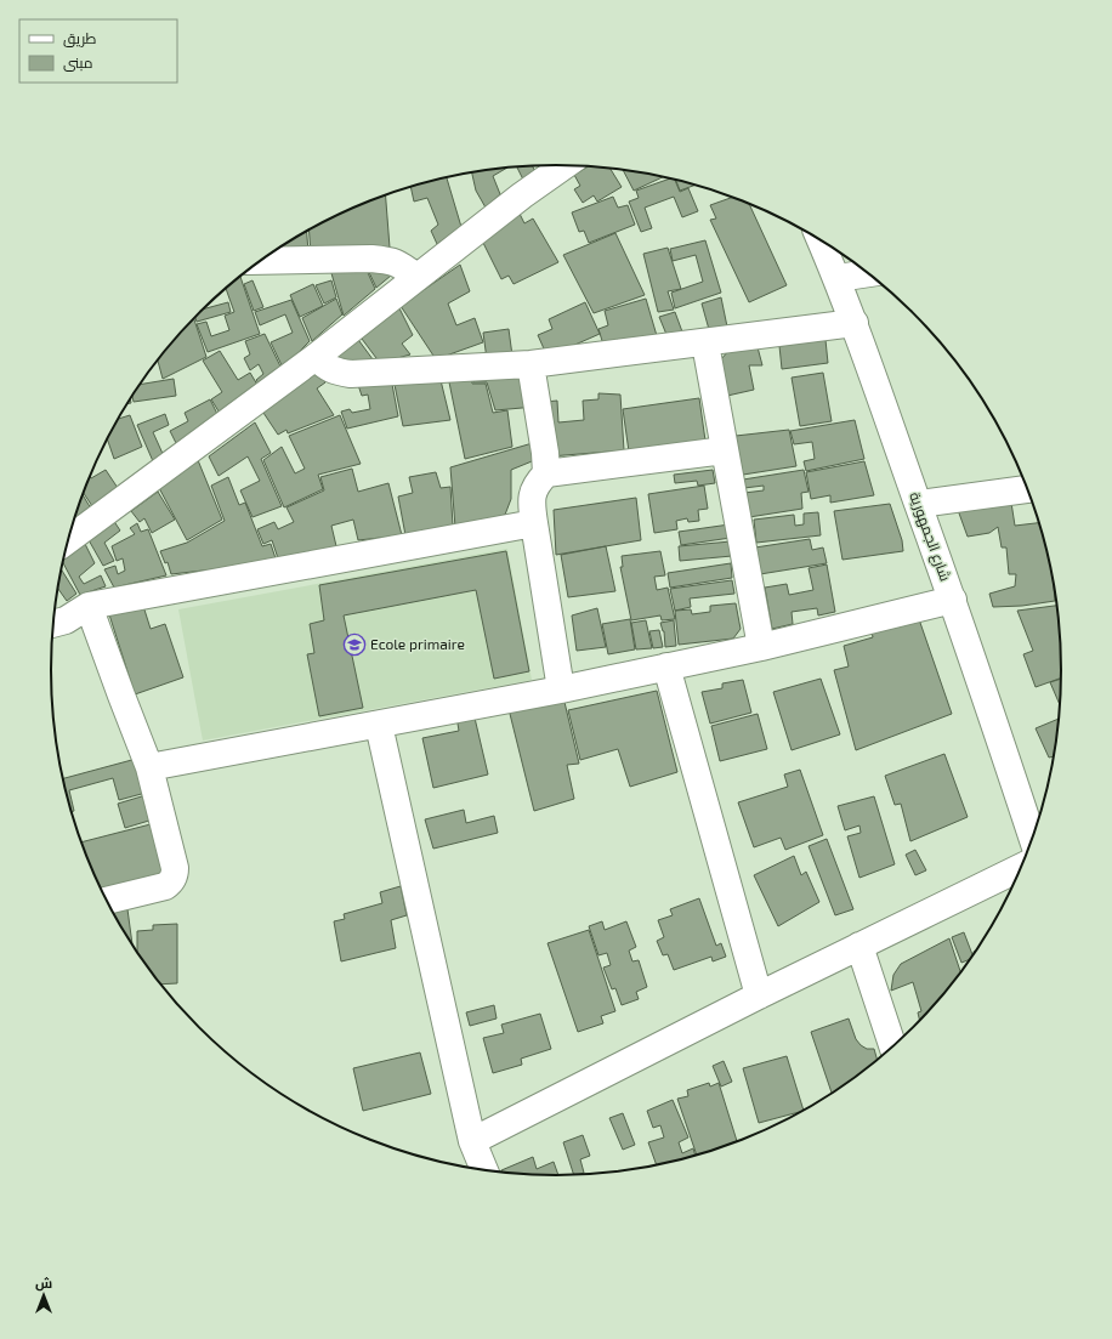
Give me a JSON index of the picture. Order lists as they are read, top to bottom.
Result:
{
  "streets": {
    "street": ["شارع الجمهورية"]
  },
  "places": {
    "school or university": ["Ecole primaire"]
  },
  "legend": ["طريق", "مبنى"],
  "north": "top"
}
